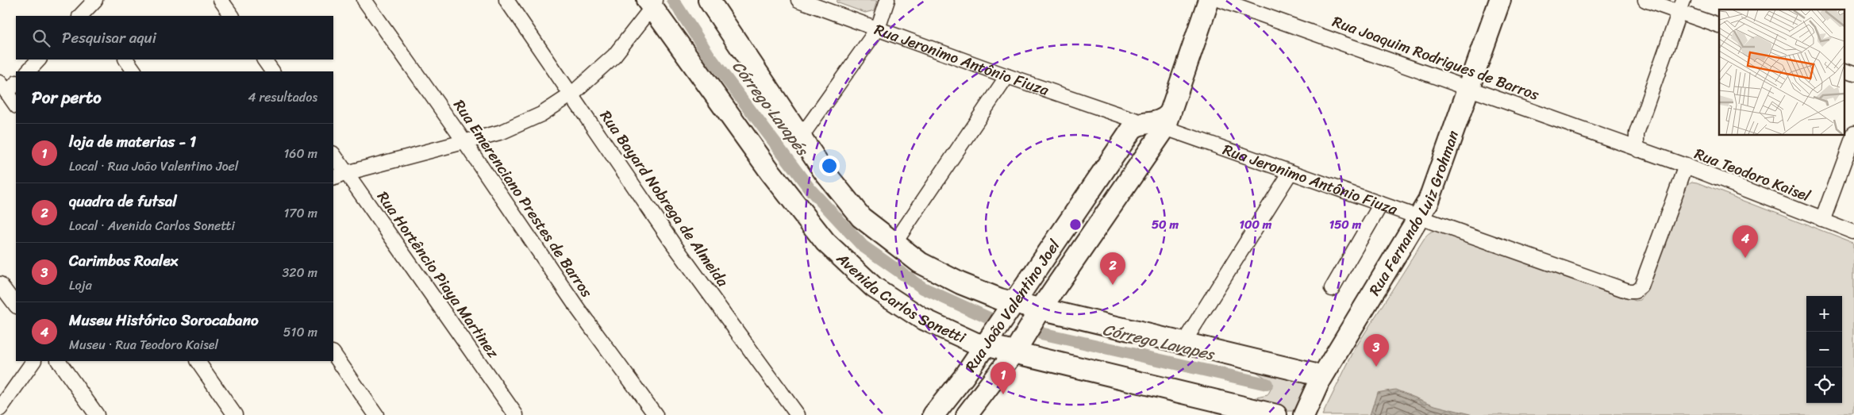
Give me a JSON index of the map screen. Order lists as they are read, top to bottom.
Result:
{
  "streets": {
    "street": [
      "Rua Joaquim Rodrigues de Barros",
      "Rua Jeronimo Antônio Fiuza",
      "Rua Teodoro Kaisel",
      "Rua Emerenciano Prestes de Barros",
      "Rua Bayard Nobrega de Almeida",
      "Rua Fernando Luiz Grohman",
      "Rua Hortêncio Piaya Martinez",
      "Avenida Carlos Sonetti",
      "Rua João Valentino Joel"
    ]
  },
  "crossings": [
    ["Rua Joaquim Rodrigues de Barros", "Rua Teodoro Kaisel"],
    ["Rua Joaquim Rodrigues de Barros", "Rua Fernando Luiz Grohman"],
    ["Rua Jeronimo Antônio Fiuza", "Rua Teodoro Kaisel"],
    ["Rua Jeronimo Antônio Fiuza", "Rua Fernando Luiz Grohman"],
    ["Rua Jeronimo Antônio Fiuza", "Rua João Valentino Joel"],
    ["Avenida Carlos Sonetti", "Rua João Valentino Joel"]
  ],
  "water": ["Córrego Lavapés", "Córrego Lavapes"],
  "page": {
    "search": "Pesquisar aqui",
    "heading": ["Por perto", "4 resultados"],
    "list": [
      {
        "mark": "1",
        "name": "loja de materias - 1",
        "note": "Local · Rua João Valentino Joel",
        "value": "160 m"
      },
      {
        "mark": "2",
        "name": "quadra de futsal",
        "note": "Local · Avenida Carlos Sonetti",
        "value": "170 m"
      },
      {
        "mark": "3",
        "name": "Carimbos Roalex",
        "note": "Loja",
        "value": "320 m"
      },
      {
        "mark": "4",
        "name": "Museu Histórico Sorocabano",
        "note": "Museu · Rua Teodoro Kaisel",
        "value": "510 m"
      }
    ],
    "pins": [
      "4",
      "2",
      "3",
      "1"
    ],
    "map_buttons": ["+", "−"]
  },
  "rings": ["50 m", "100 m", "150 m"]
}
